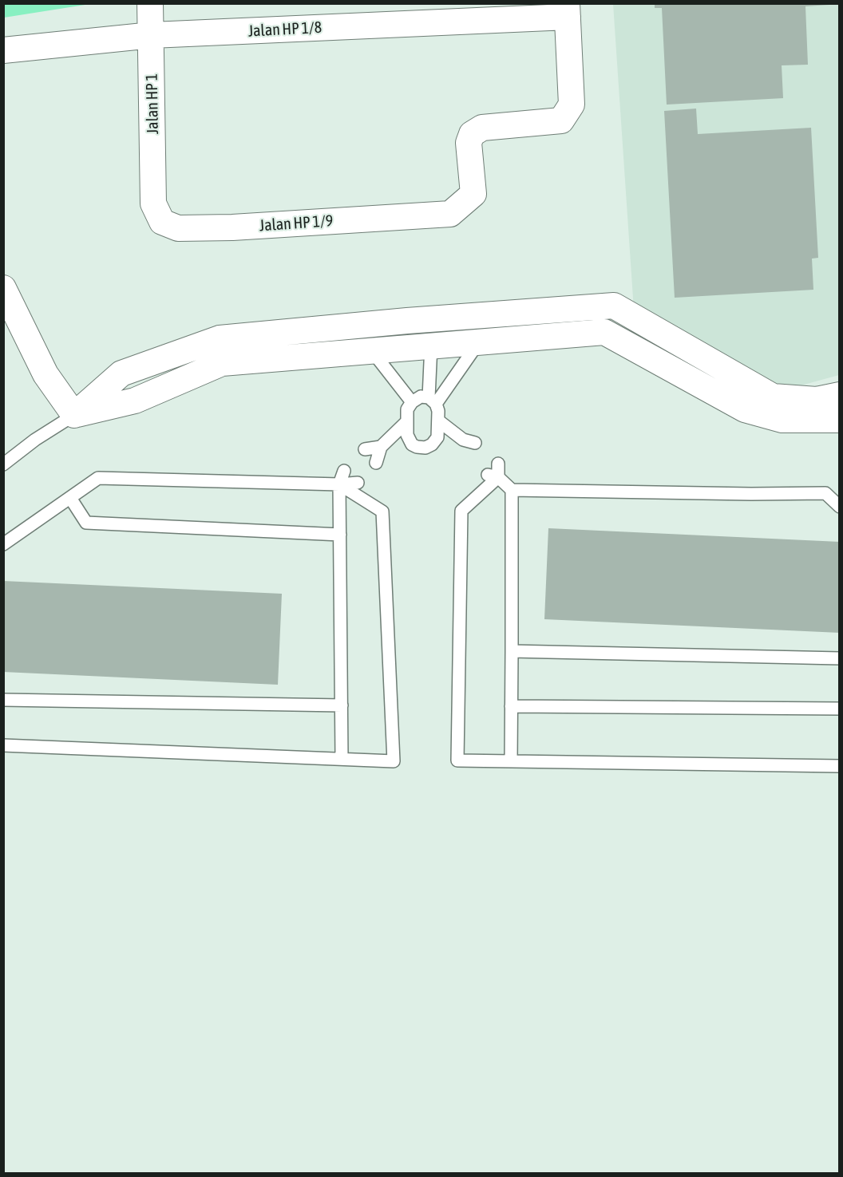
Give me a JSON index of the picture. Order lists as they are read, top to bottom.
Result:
{
  "streets": {
    "street": ["Jalan HP 1/8", "Jalan HP 1", "Jalan HP 1/9"]
  },
  "crossings": [
    ["Jalan HP 1/8", "Jalan HP 1"],
    ["Jalan HP 1/8", "Jalan HP 1/9"],
    ["Jalan HP 1", "Jalan HP 1/9"]
  ]
}
